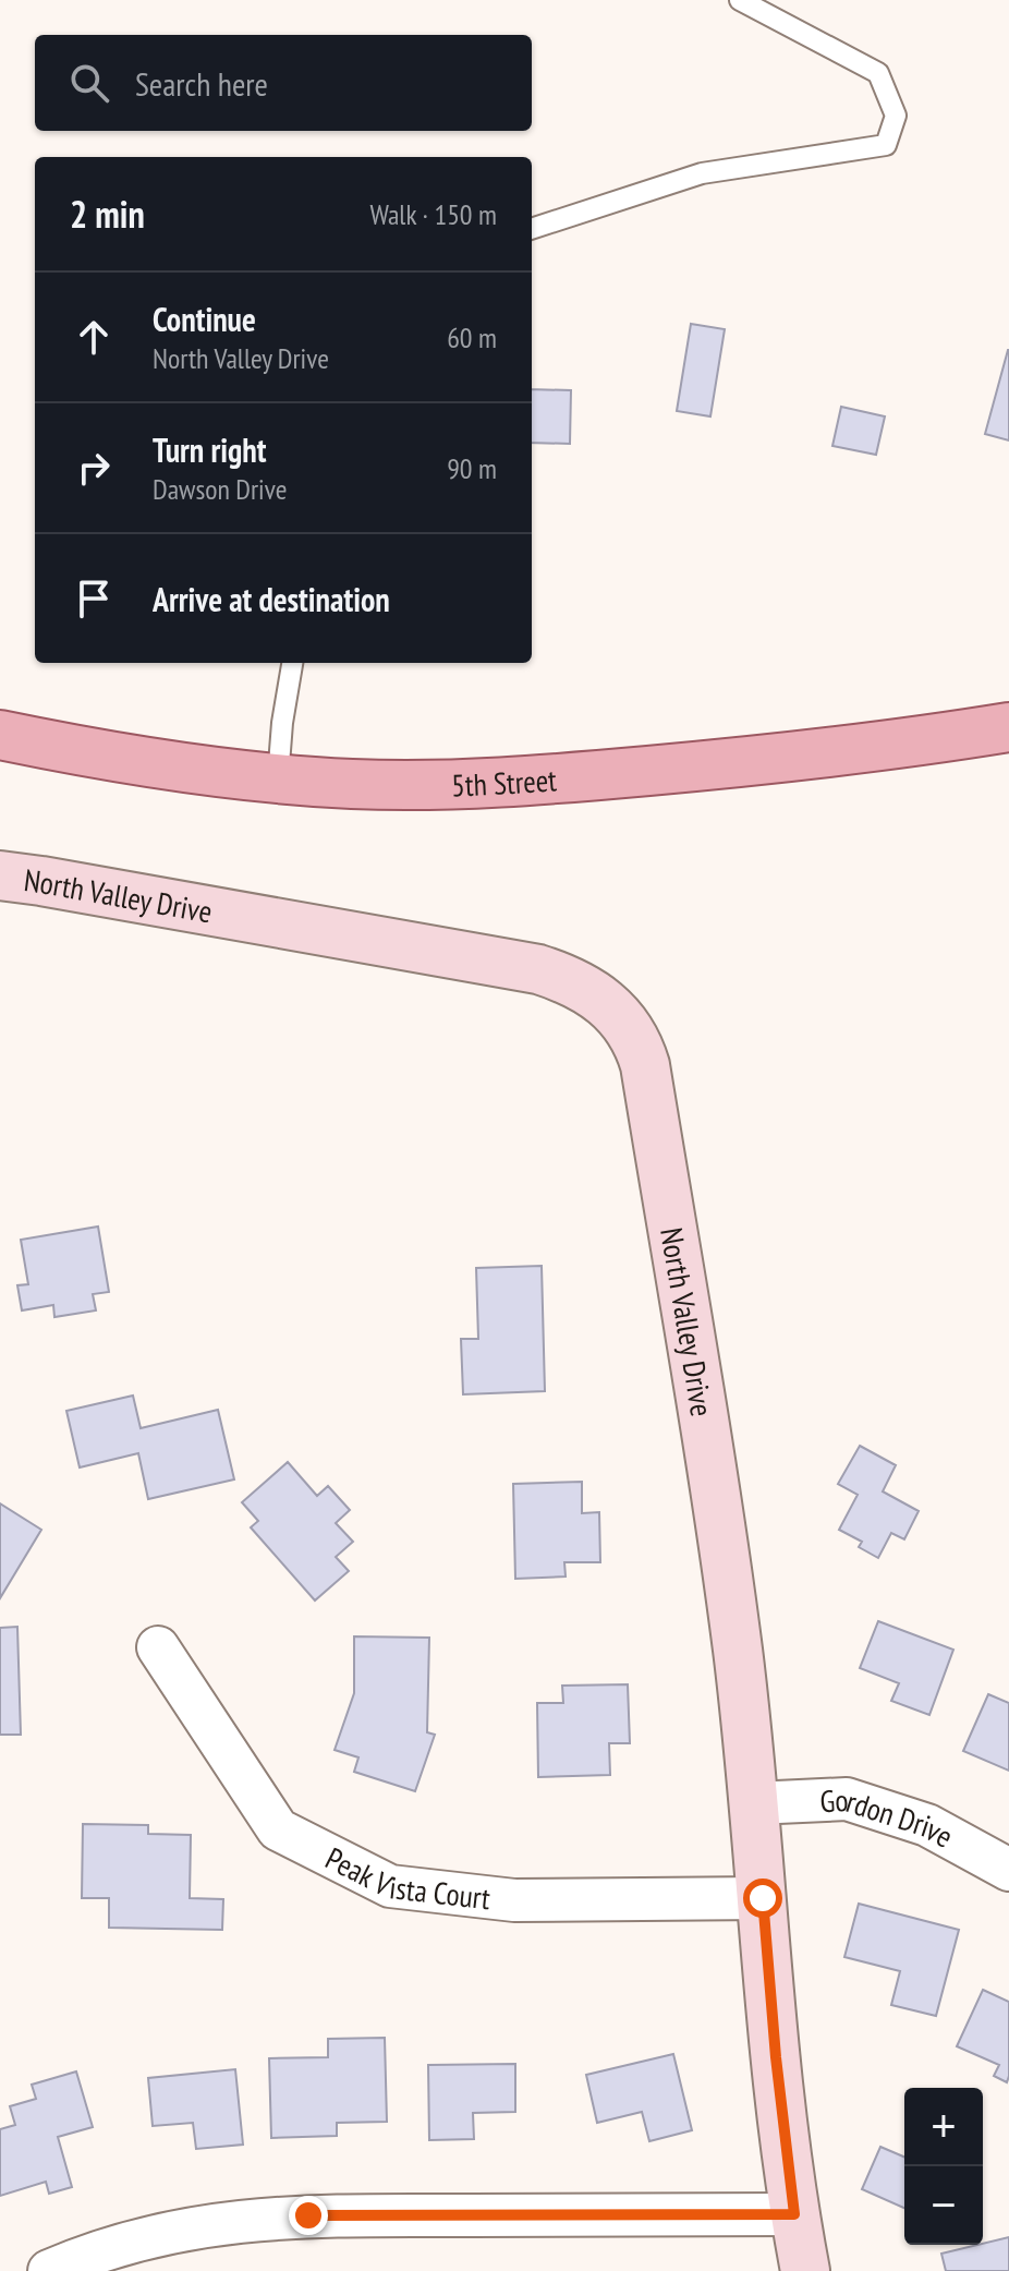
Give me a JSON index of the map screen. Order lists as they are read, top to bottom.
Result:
{
  "streets": {
    "main road": ["5th Street"],
    "street": ["North Valley Drive", "Gordon Drive", "Peak Vista Court"]
  },
  "crossings": [
    ["North Valley Drive", "Gordon Drive"],
    ["North Valley Drive", "Peak Vista Court"]
  ],
  "page": {
    "search": "Search here",
    "heading": ["2 min", "Walk · 150 m"],
    "list": [
      ["Continue", "North Valley Drive", "60 m"],
      ["Turn right", "Dawson Drive", "90 m"],
      "Arrive at destination"
    ],
    "map_buttons": ["+", "−"]
  }
}
